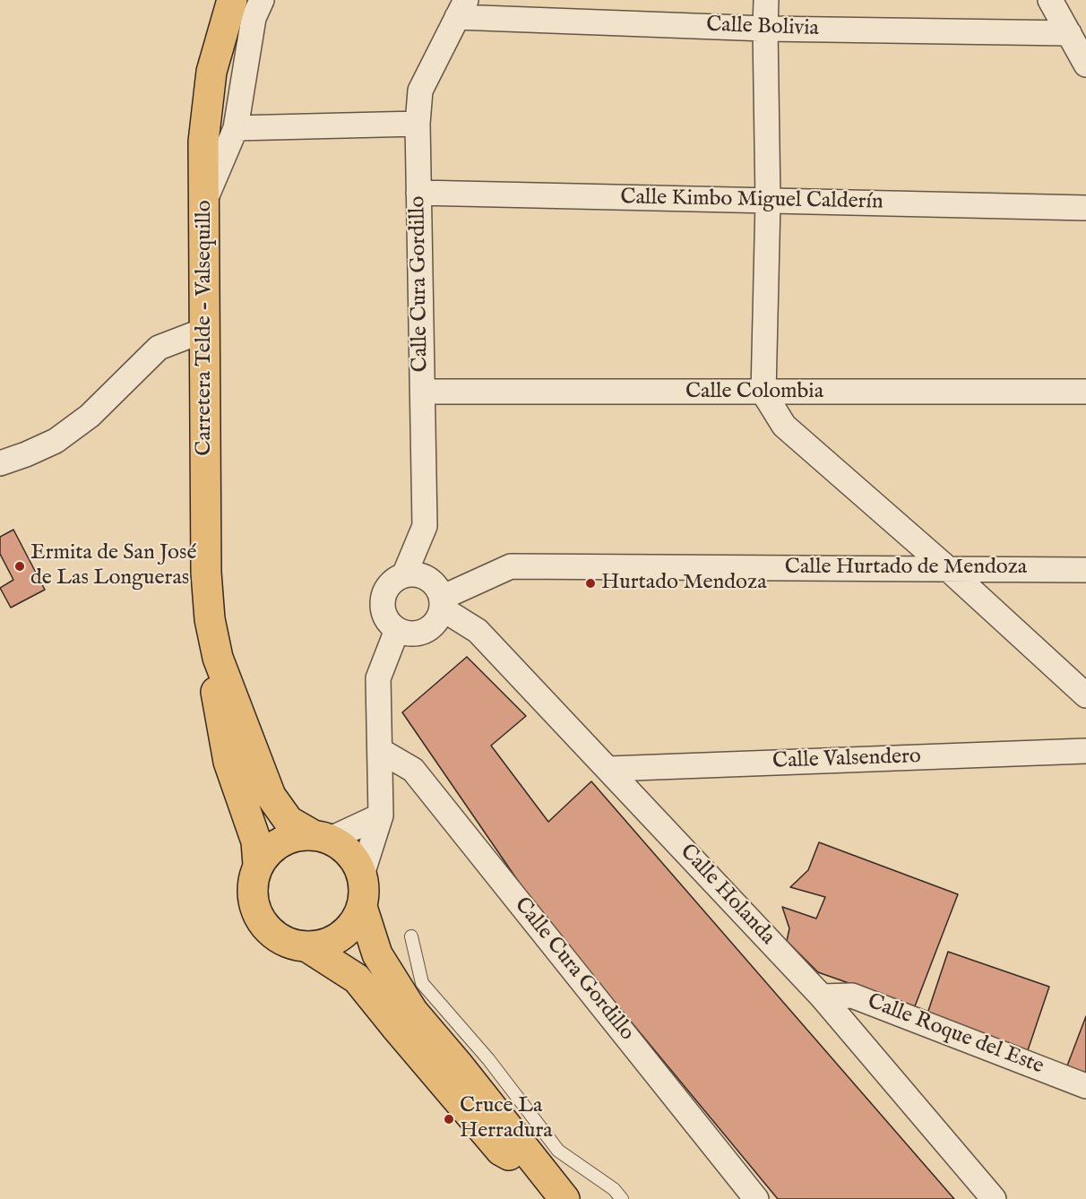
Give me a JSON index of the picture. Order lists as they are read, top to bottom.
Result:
{
  "streets": {
    "main road": ["Carretera Telde - Valsequillo"],
    "street": [
      "Calle Bolivia",
      "Calle Kimbo Miguel Calderín",
      "Calle Cura Gordillo",
      "Calle Colombia",
      "Calle Hurtado de Mendoza",
      "Calle Valsendero",
      "Calle Holanda",
      "Calle Roque del Este"
    ]
  },
  "crossings": [
    ["Calle Bolivia", "Calle Cura Gordillo"],
    ["Calle Kimbo Miguel Calderín", "Calle Cura Gordillo"],
    ["Calle Cura Gordillo", "Calle Colombia"],
    ["Calle Cura Gordillo", "Calle Hurtado de Mendoza"],
    ["Calle Cura Gordillo", "Calle Holanda"],
    ["Calle Hurtado de Mendoza", "Calle Holanda"],
    ["Calle Valsendero", "Calle Holanda"],
    ["Calle Holanda", "Calle Roque del Este"]
  ],
  "places": ["Ermita de San José de Las Longueras", "Hurtado Mendoza", "Cruce La Herradura"]
}
